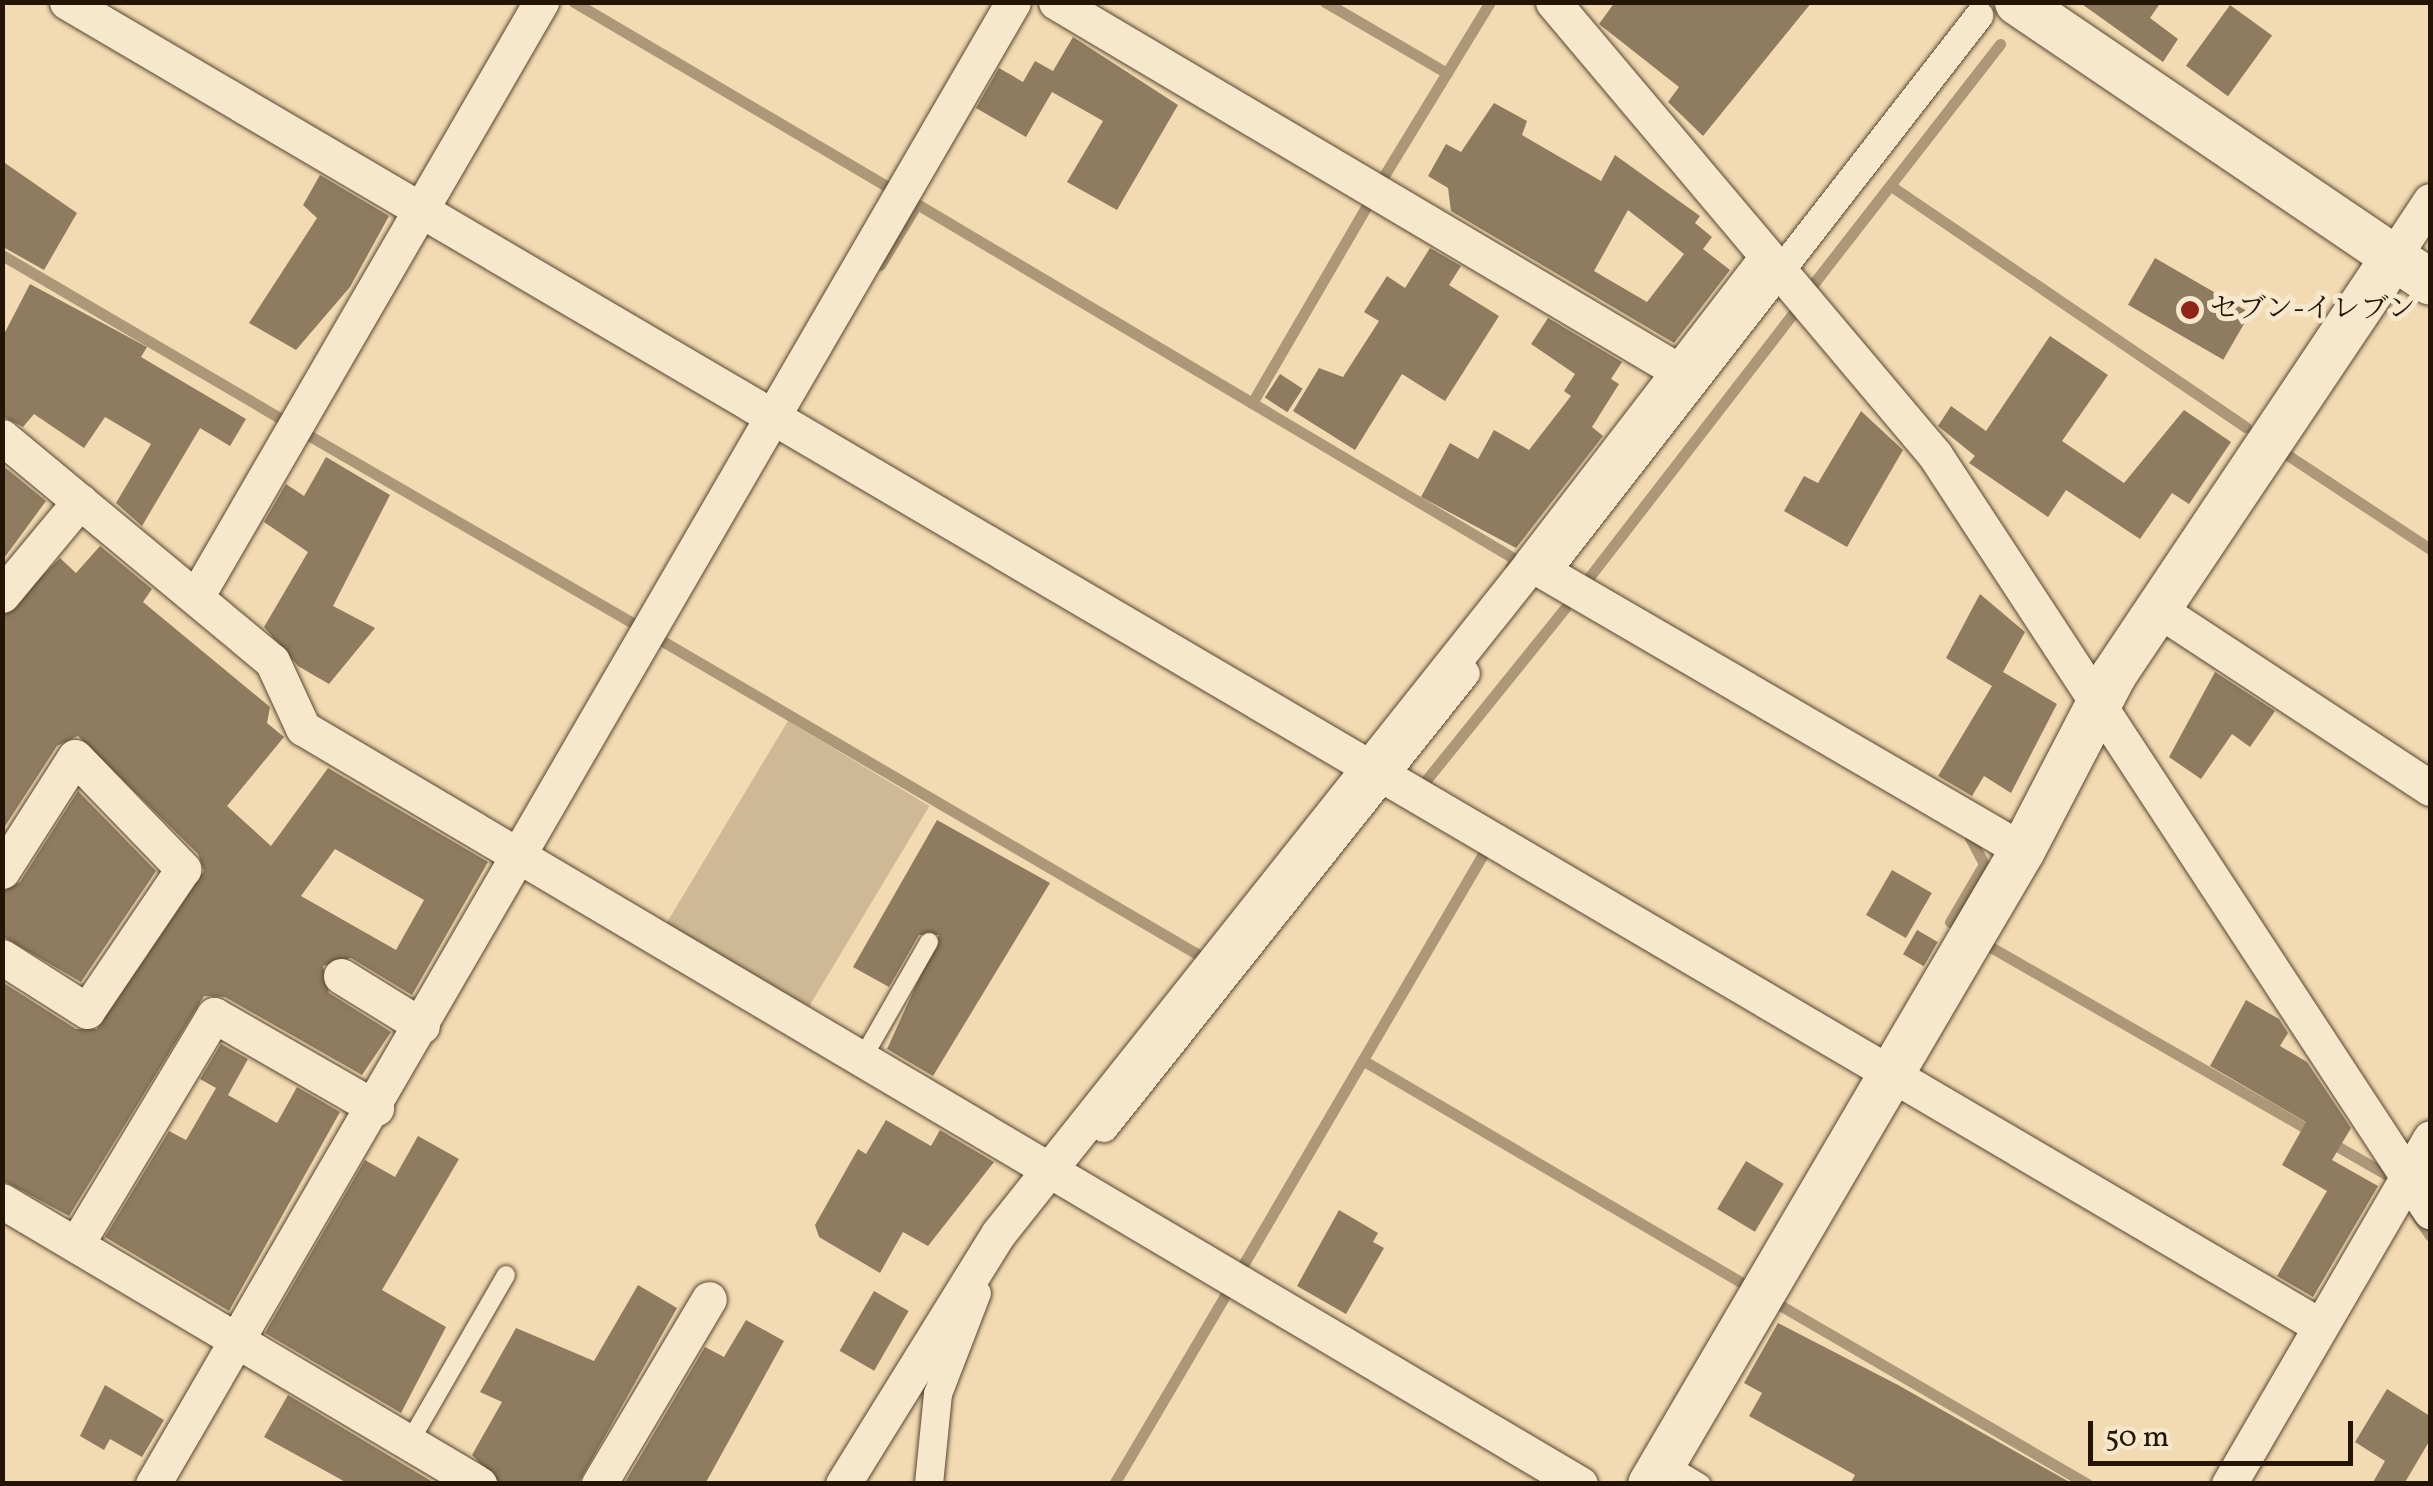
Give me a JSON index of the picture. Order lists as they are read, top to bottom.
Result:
{
  "places": ["セブン-イレブン"],
  "scale_bar": "50 m"
}
